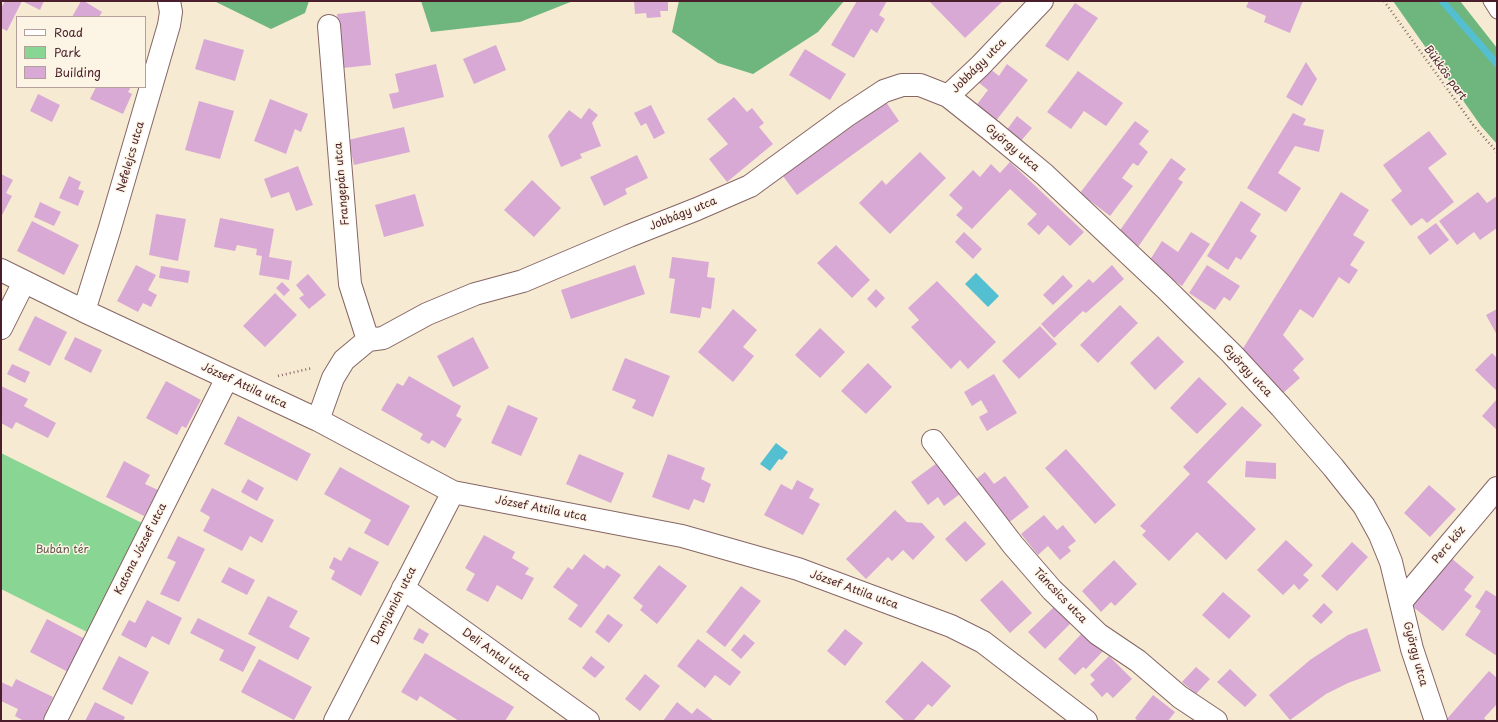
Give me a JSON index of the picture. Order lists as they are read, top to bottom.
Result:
{
  "streets": {
    "street": [
      "Jobbágy utca",
      "György utca",
      "Nefelejcs utca",
      "Frangepán utca",
      "József Attila utca",
      "Perc köz",
      "Katona József utca",
      "Táncsics utca",
      "Damjanich utca",
      "Deli Antal utca"
    ],
    "path": ["Bükkös part"]
  },
  "crossings": [
    ["Jobbágy utca", "György utca"],
    ["Jobbágy utca", "Frangepán utca"],
    ["Jobbágy utca", "József Attila utca"],
    ["György utca", "Perc köz"],
    ["Nefelejcs utca", "József Attila utca"],
    ["József Attila utca", "Katona József utca"],
    ["József Attila utca", "Damjanich utca"],
    ["Damjanich utca", "Deli Antal utca"]
  ],
  "parks": ["Bubán tér"],
  "legend": ["Road", "Park", "Building"]
}
